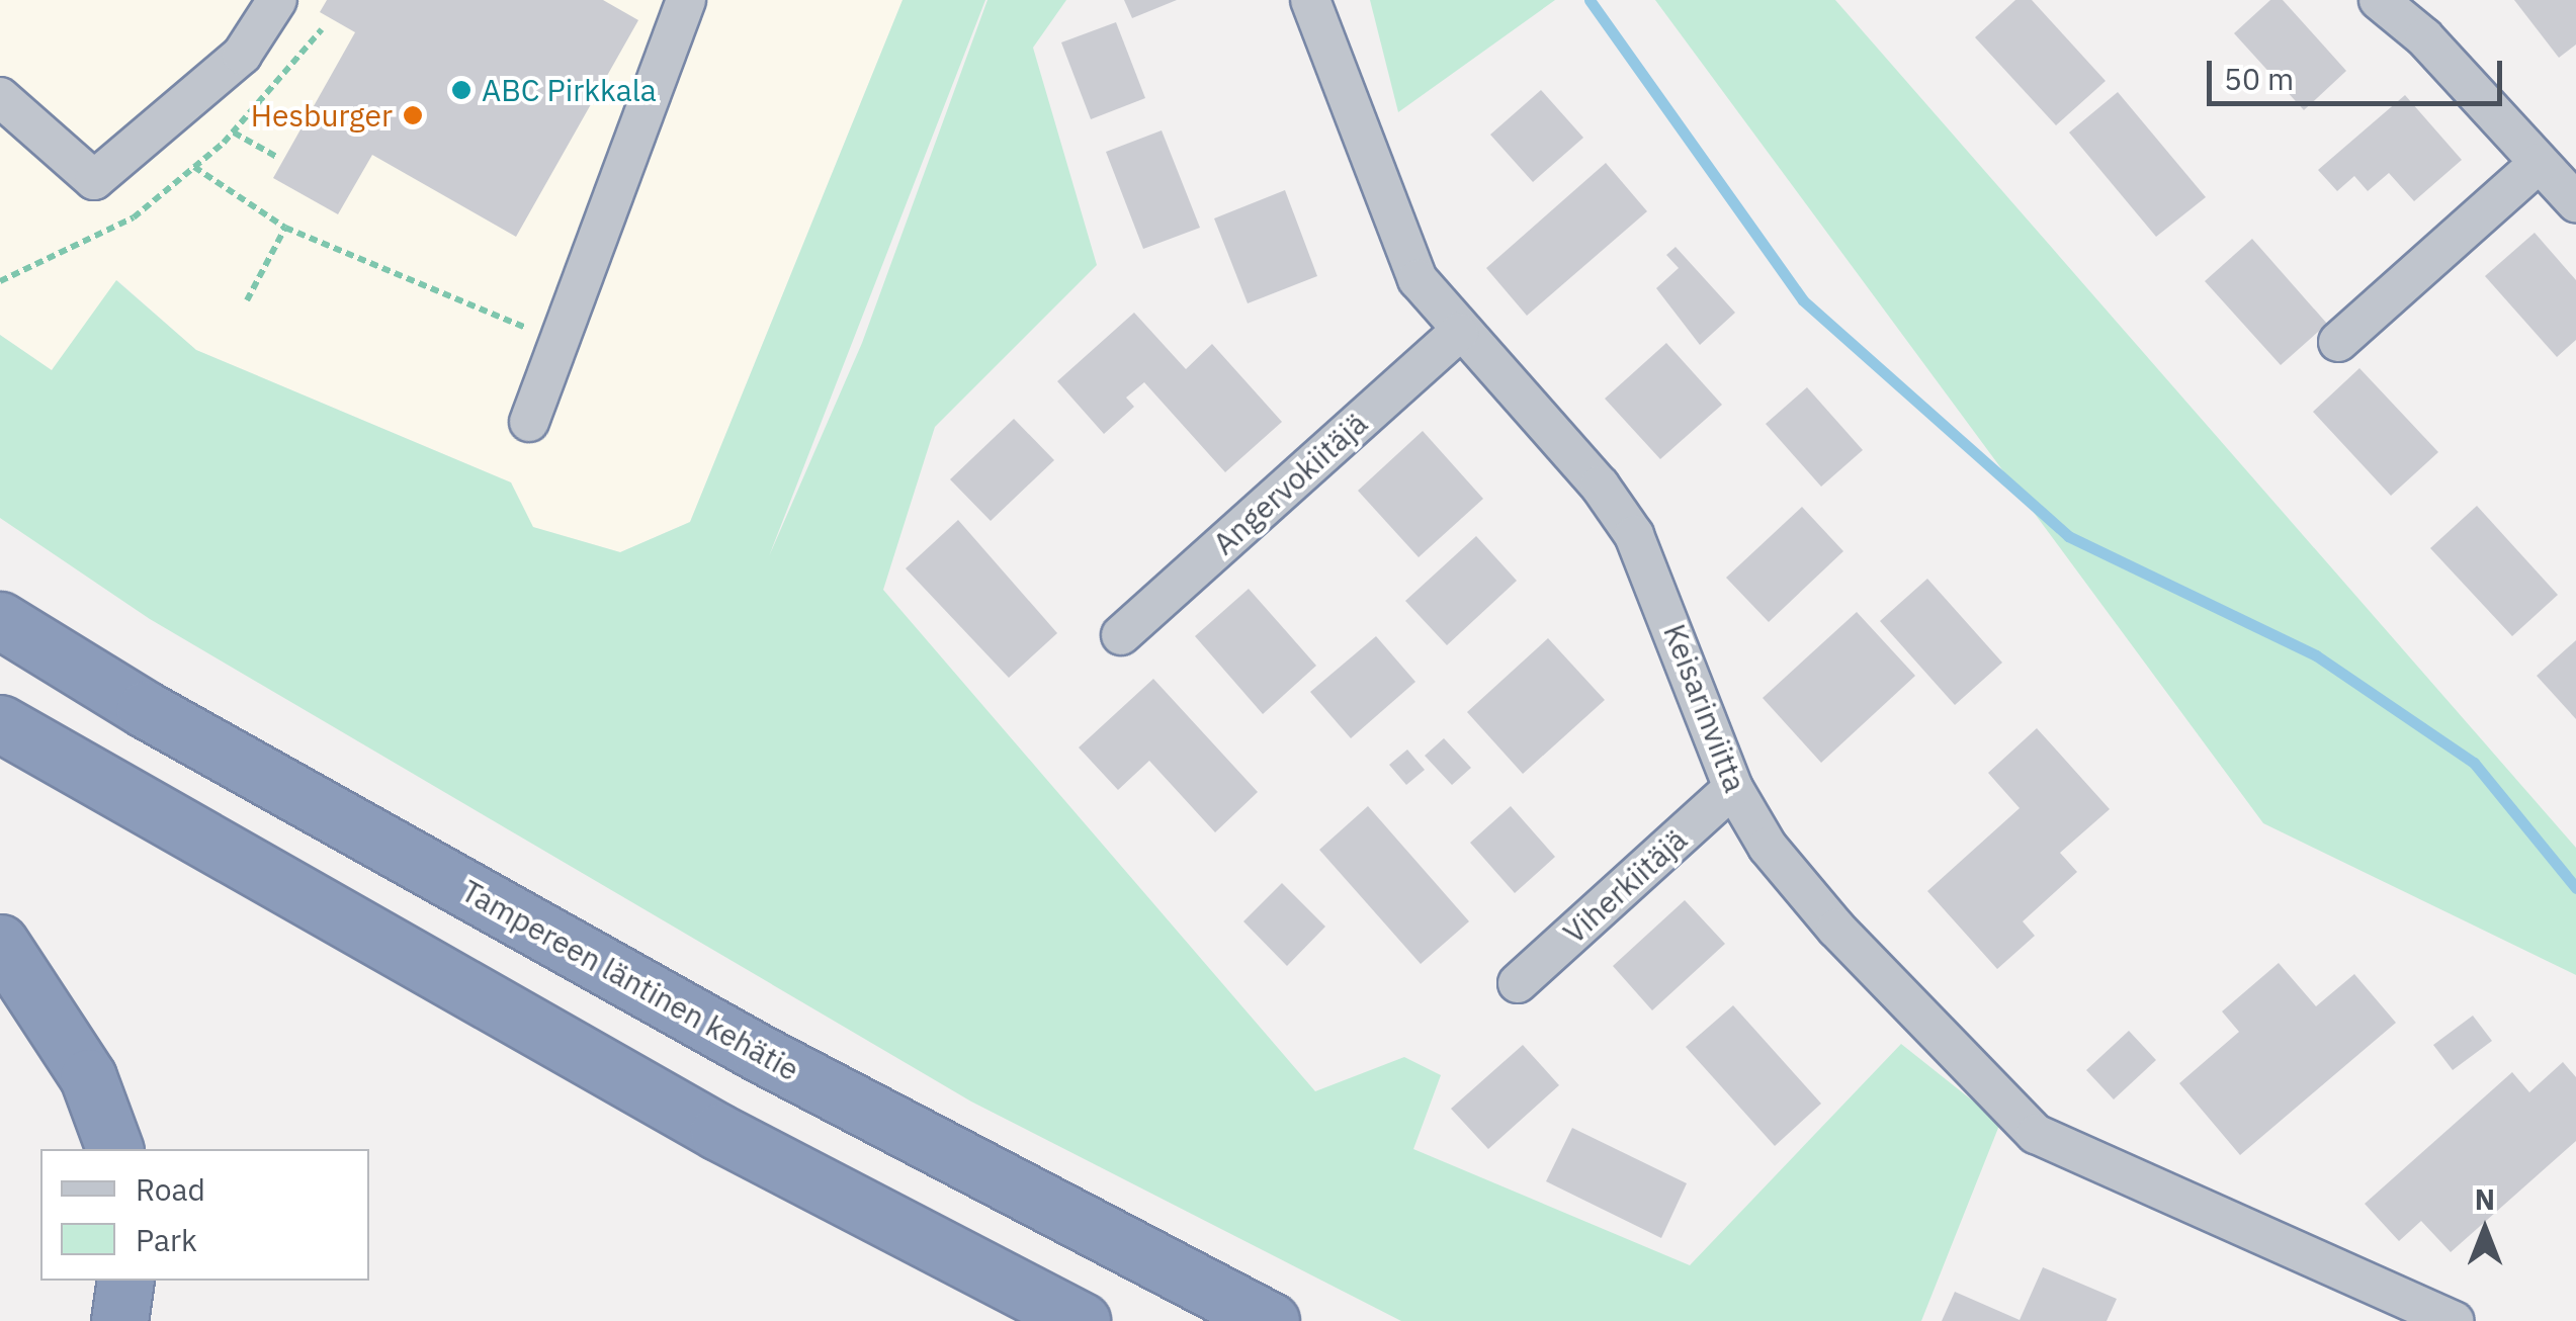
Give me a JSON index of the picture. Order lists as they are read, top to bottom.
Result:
{
  "streets": {
    "highway": ["Tampereen läntinen kehätie"],
    "street": ["Angervokiitäjä", "Keisarinviitta", "Viherkiitäjä"]
  },
  "crossings": [
    ["Angervokiitäjä", "Keisarinviitta"],
    ["Keisarinviitta", "Viherkiitäjä"]
  ],
  "places": ["ABC Pirkkala", "Hesburger"],
  "legend": ["Road", "Park"],
  "scale_bar": "50 m",
  "north": "top"
}
